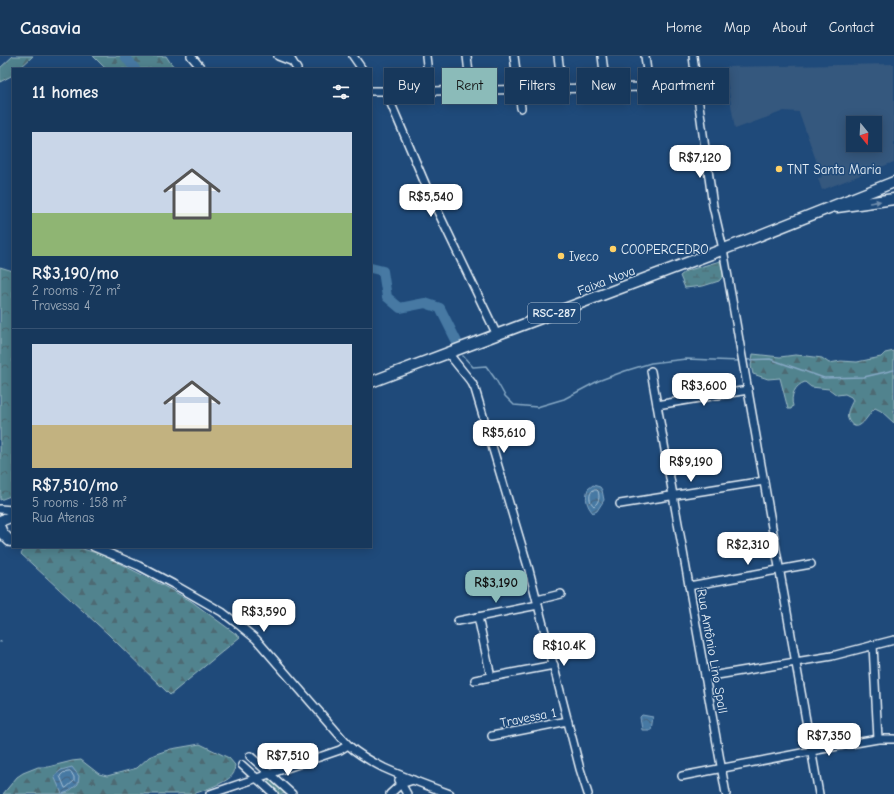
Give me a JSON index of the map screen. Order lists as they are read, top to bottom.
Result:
{
  "streets": {
    "highway": ["Faixa Nova", "RSC-287"],
    "street": ["Rua Antônio Lino Spall", "Travessa 1"]
  },
  "places": ["TNT Santa Maria", "COOPERCEDRO", "Iveco"],
  "north": "bottom",
  "page": {
    "header": "Casavia",
    "nav": [
      "Home",
      "Map",
      "About",
      "Contact"
    ],
    "chip": [
      "Buy",
      "Rent",
      "Filters",
      "New",
      "Apartment"
    ],
    "heading": "11 homes",
    "list": [
      {
        "name": "R$3,190/mo",
        "note": "2 rooms · 72 m² · Travessa 4"
      },
      {
        "name": "R$7,510/mo",
        "note": "5 rooms · 158 m² · Rua Atenas"
      }
    ],
    "price": [
      "R$7,120",
      "R$5,540",
      "R$3,600",
      "R$5,610",
      "R$9,190",
      "R$2,310",
      "R$3,190",
      "R$3,590",
      "R$10.4K",
      "R$7,350",
      "R$7,510"
    ]
  }
}
